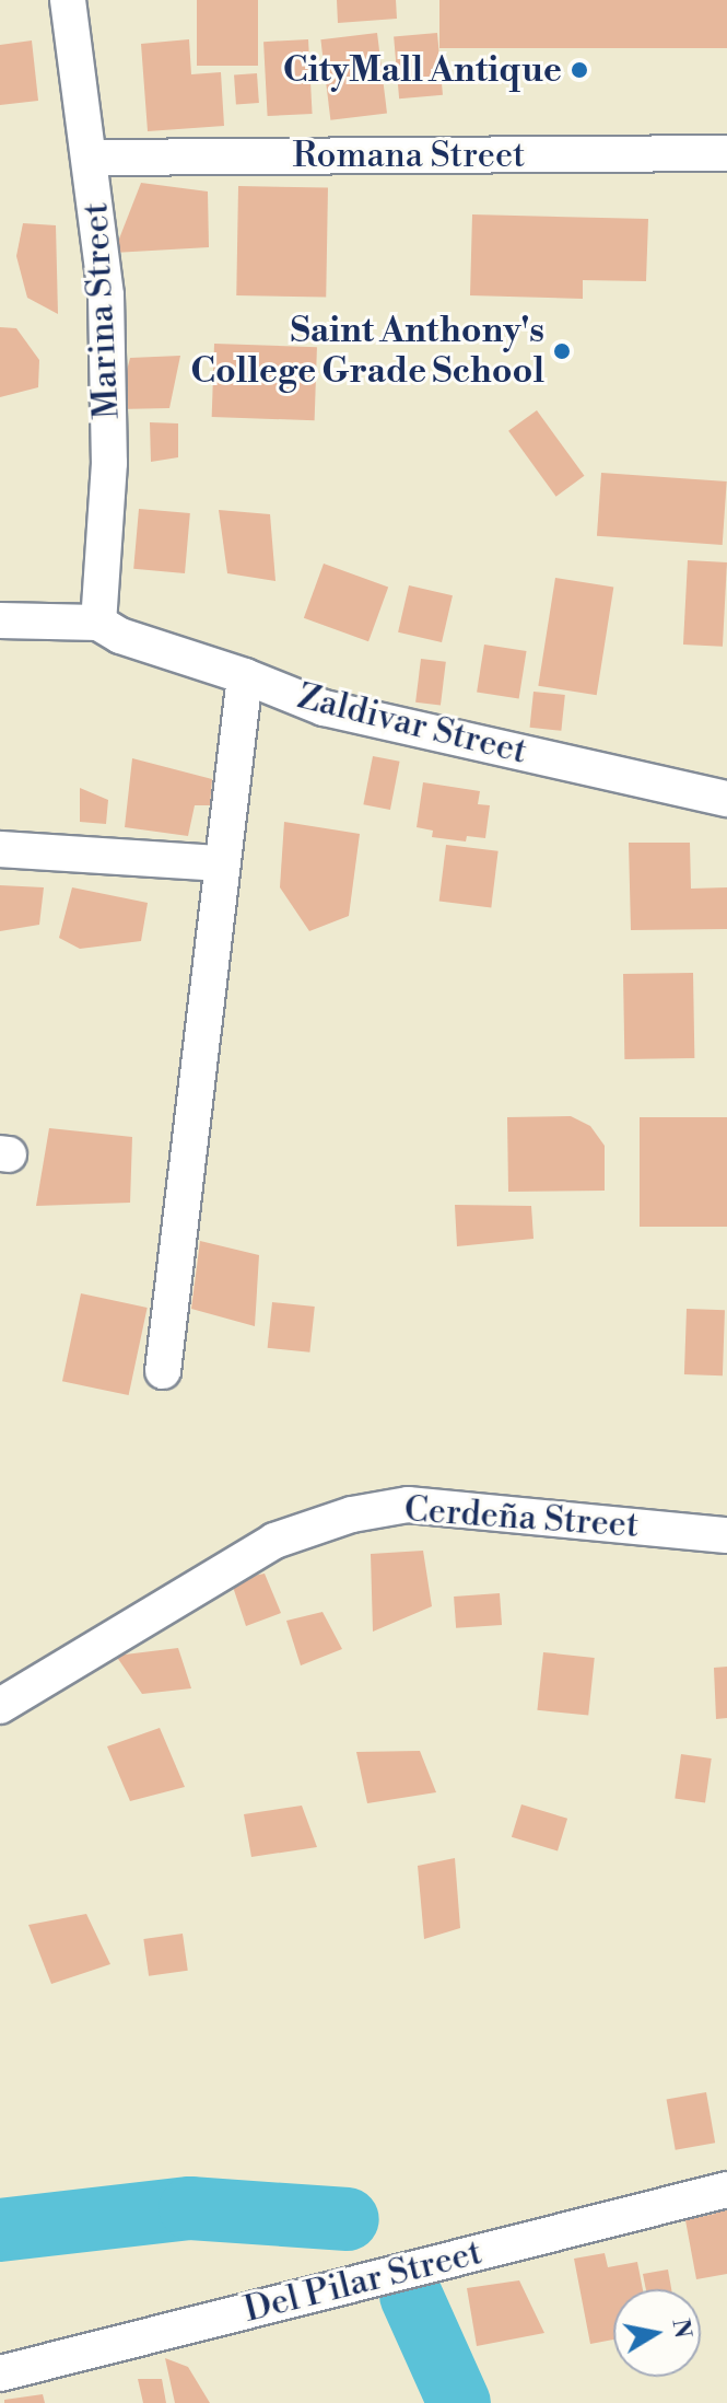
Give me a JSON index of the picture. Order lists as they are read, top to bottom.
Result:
{
  "streets": {
    "street": [
      "Romana Street",
      "Marina Street",
      "Zaldivar Street",
      "Cerdeña Street",
      "Del Pilar Street"
    ]
  },
  "crossings": [
    ["Romana Street", "Marina Street"],
    ["Marina Street", "Zaldivar Street"]
  ],
  "places": ["CityMall Antique", "Saint Anthony's College Grade School"],
  "north": "right"
}
